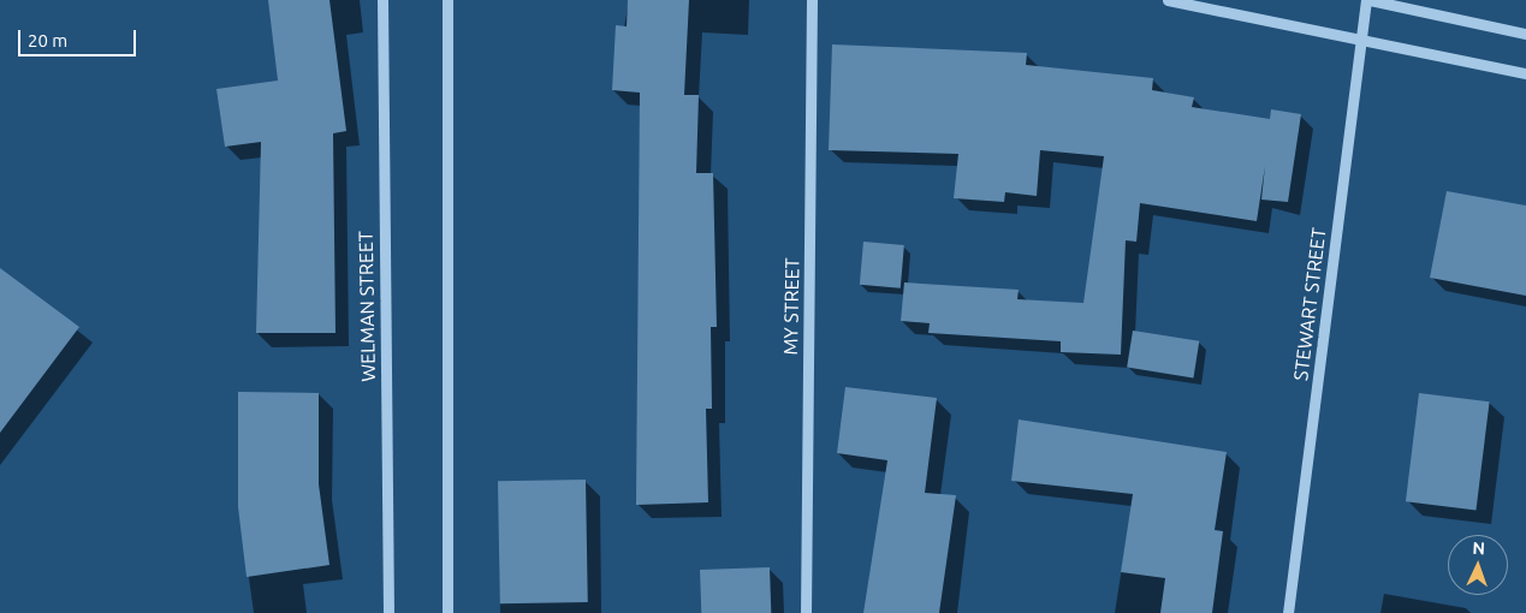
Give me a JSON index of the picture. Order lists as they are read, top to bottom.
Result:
{
  "streets": {
    "street": ["STEWART STREET", "WELMAN STREET", "MY STREET"]
  },
  "scale_bar": "20 m",
  "north": "top"
}
